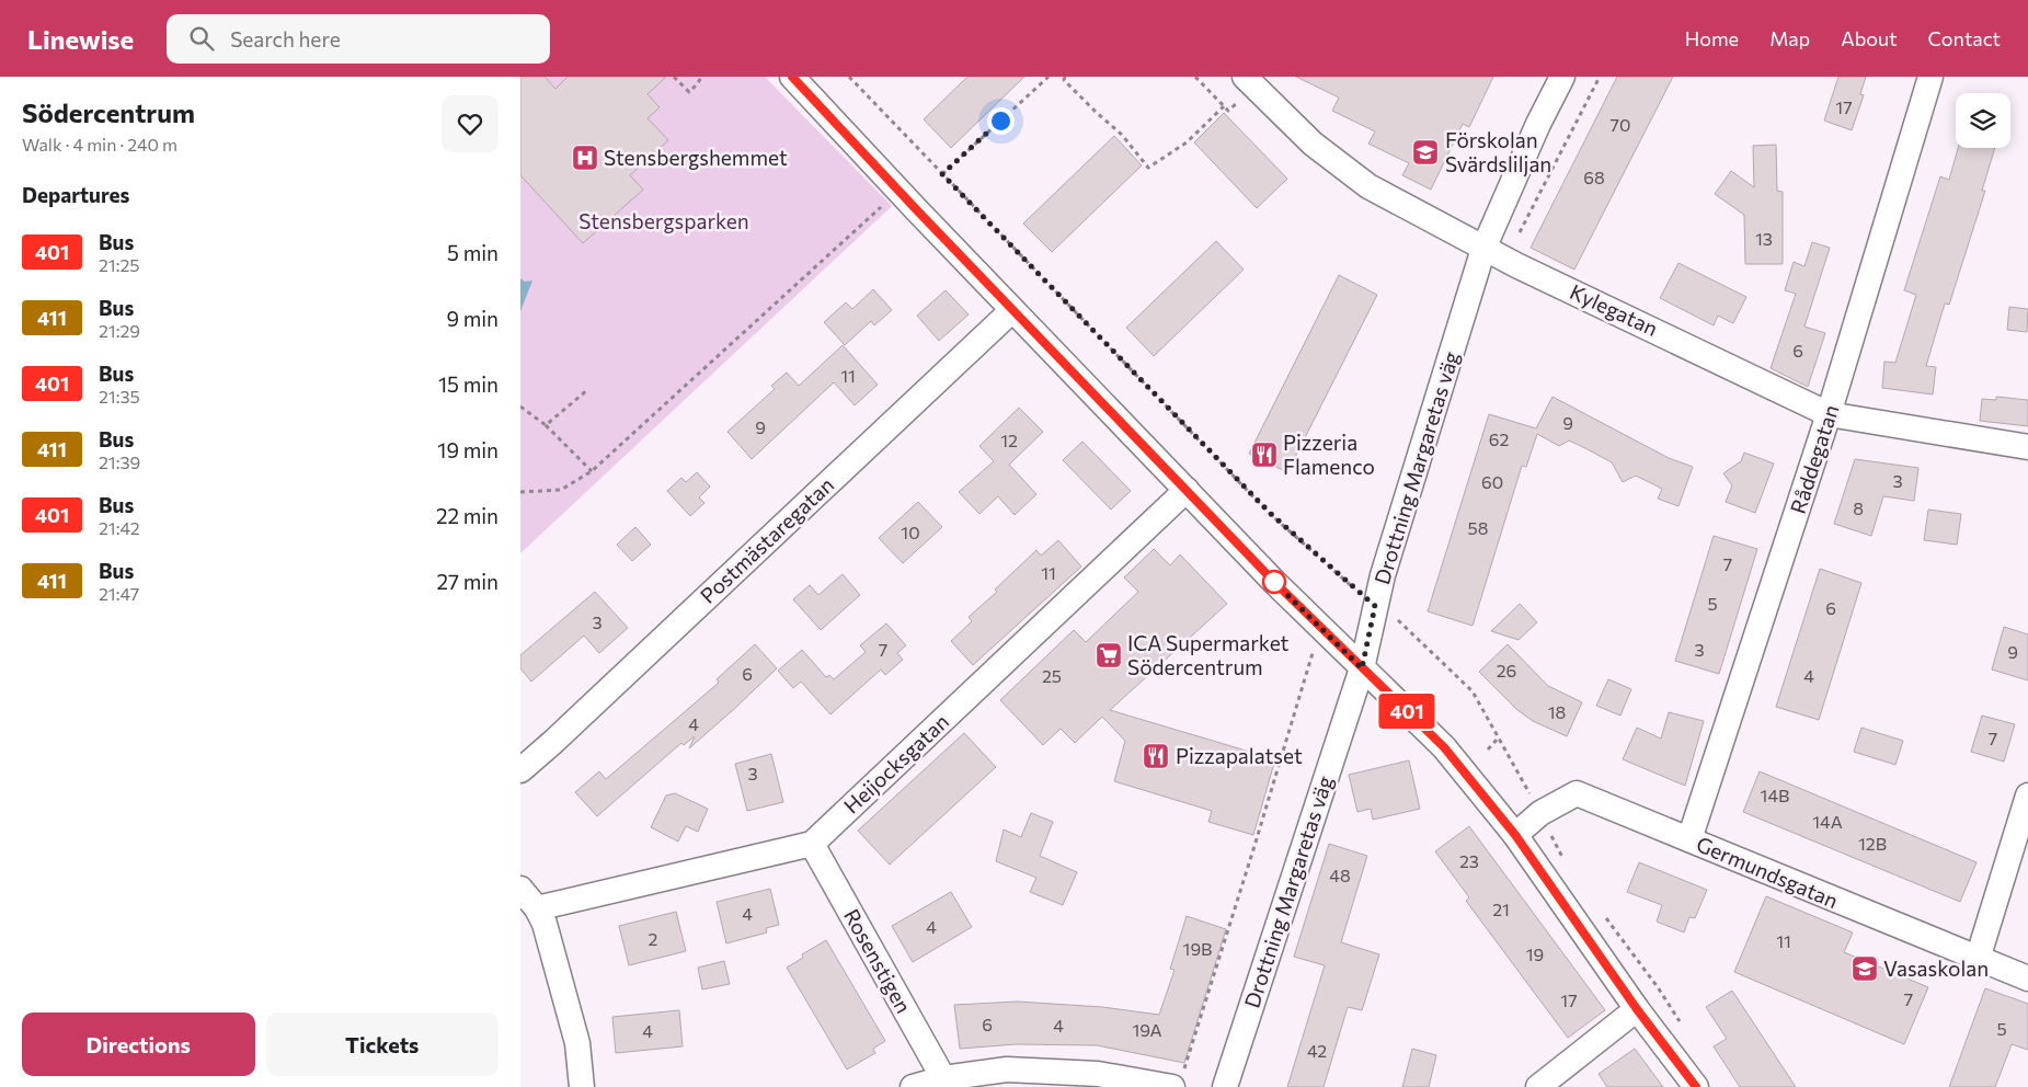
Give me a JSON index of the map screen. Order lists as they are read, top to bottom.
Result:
{
  "streets": {
    "street": [
      "Kylegatan",
      "Råddegatan",
      "Drottning Margaretas väg",
      "Postmästaregatan",
      "Heijocksgatan",
      "Germundsgatan",
      "Rosenstigen"
    ]
  },
  "crossings": [
    ["Kylegatan", "Råddegatan"],
    ["Kylegatan", "Drottning Margaretas väg"],
    ["Råddegatan", "Germundsgatan"],
    ["Heijocksgatan", "Rosenstigen"]
  ],
  "parks": ["Stensbergsparken"],
  "places": {
    "school or university": ["Förskolan Svärdsliljan", "Vasaskolan"],
    "hospital": ["Stensbergshemmet"],
    "restaurant": ["Pizzeria Flamenco", "Pizzapalatset"],
    "supermarket": ["ICA Supermarket Södercentrum"]
  },
  "lines": ["bus line 401"],
  "house_numbers": [
    "17",
    "70",
    "68",
    "13",
    "6",
    "11",
    "9",
    "9",
    "62",
    "12",
    "3",
    "60",
    "8",
    "58",
    "10",
    "7",
    "11",
    "5",
    "6",
    "3",
    "7",
    "3",
    "9",
    "26",
    "6",
    "25",
    "4",
    "18",
    "4",
    "7",
    "3",
    "14B",
    "14A",
    "12B",
    "23",
    "48",
    "21",
    "4",
    "4",
    "2",
    "11",
    "19B",
    "19",
    "7",
    "17",
    "6",
    "4",
    "5",
    "19A",
    "4",
    "42"
  ],
  "page": {
    "header": "Linewise",
    "search": "Search here",
    "nav": [
      "Home",
      "Map",
      "About",
      "Contact"
    ],
    "heading": [
      ["Södercentrum", "Walk · 4 min · 240 m"],
      "Departures"
    ],
    "on_map": "401",
    "list": [
      {
        "mark": "401",
        "name": "Bus",
        "note": "21:25",
        "value": "5 min"
      },
      {
        "mark": "411",
        "name": "Bus",
        "note": "21:29",
        "value": "9 min"
      },
      {
        "mark": "401",
        "name": "Bus",
        "note": "21:35",
        "value": "15 min"
      },
      {
        "mark": "411",
        "name": "Bus",
        "note": "21:39",
        "value": "19 min"
      },
      {
        "mark": "401",
        "name": "Bus",
        "note": "21:42",
        "value": "22 min"
      },
      {
        "mark": "411",
        "name": "Bus",
        "note": "21:47",
        "value": "27 min"
      }
    ],
    "buttons": ["Directions", "Tickets"]
  }
}
